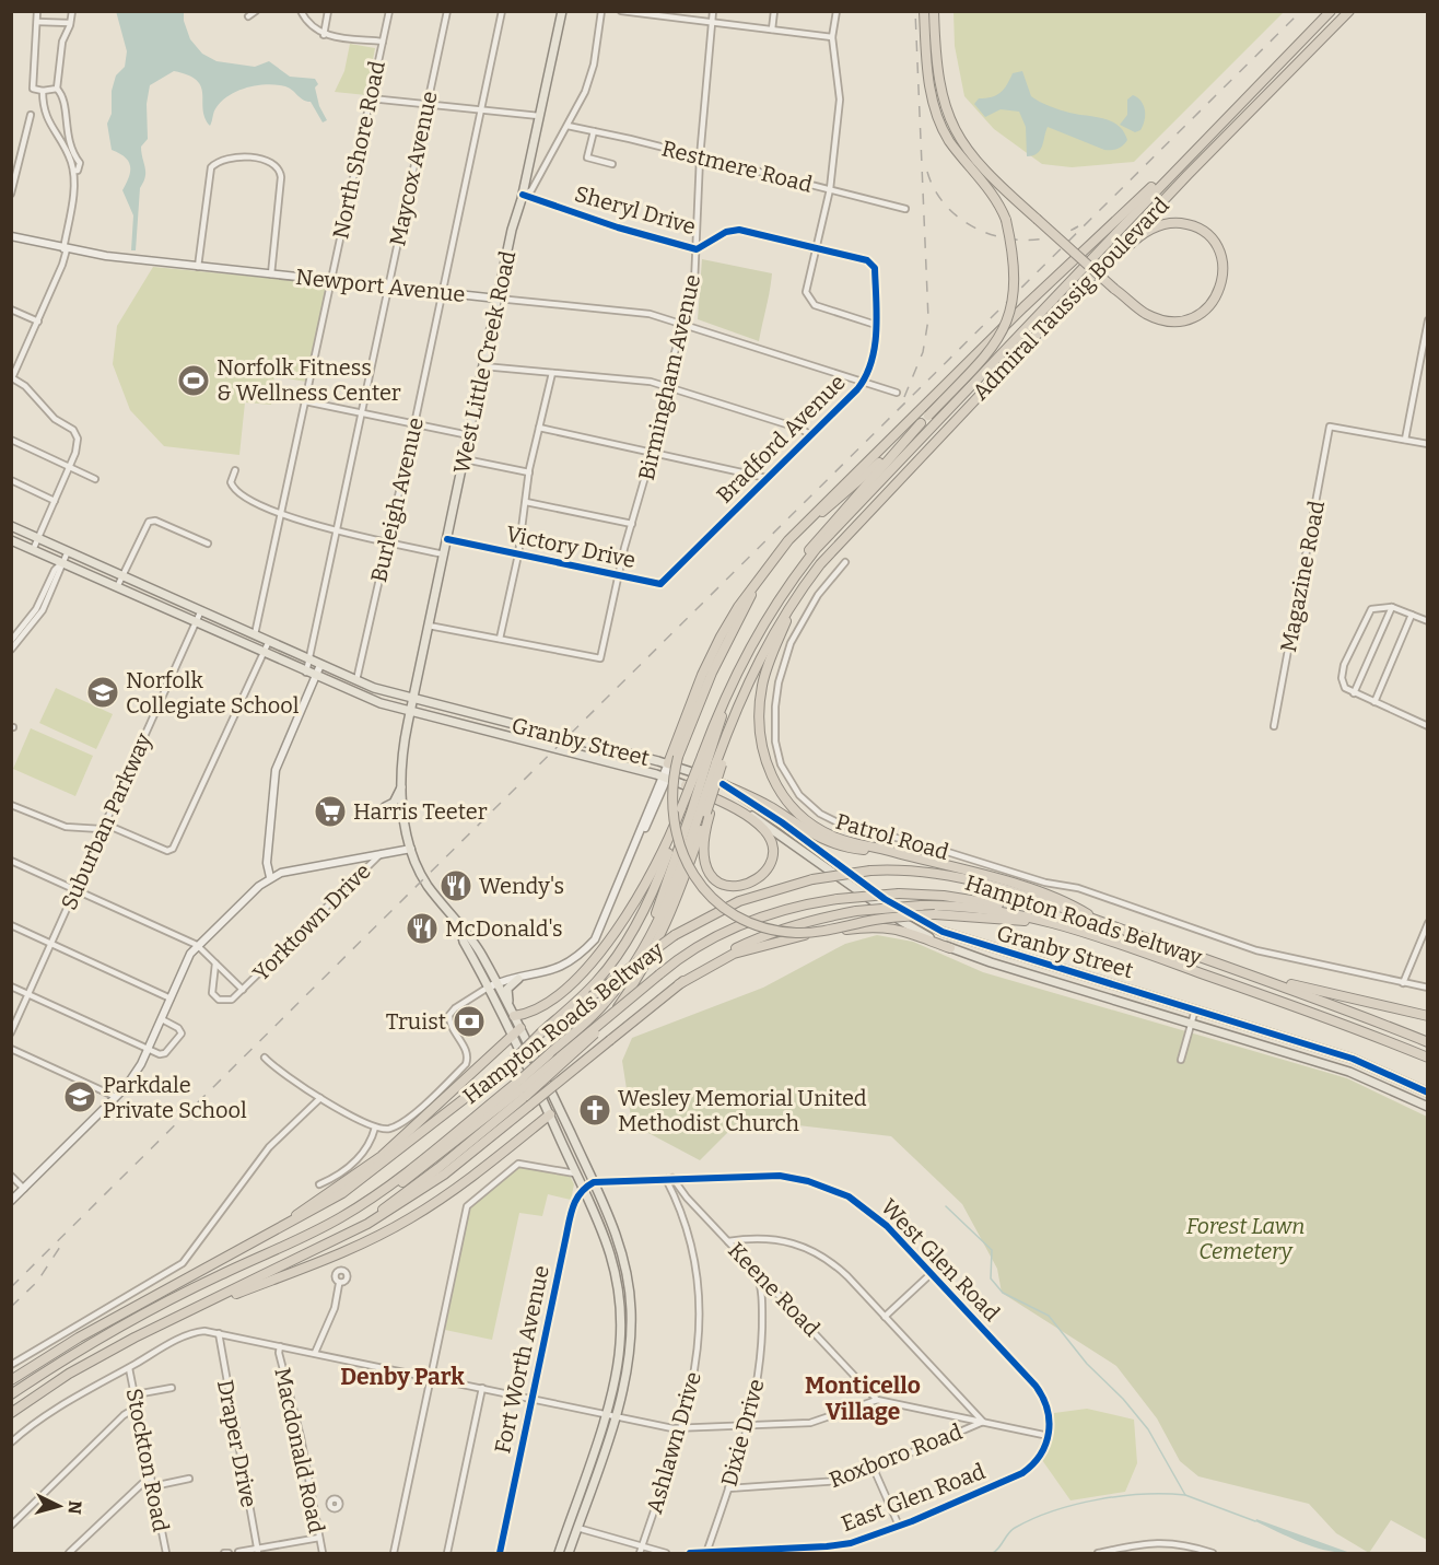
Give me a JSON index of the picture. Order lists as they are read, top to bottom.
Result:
{
  "streets": {
    "highway": ["Admiral Taussig Boulevard", "Hampton Roads Beltway"],
    "main road": ["West Little Creek Road", "Granby Street"],
    "street": [
      "North Shore Road",
      "Restmere Road",
      "Maycox Avenue",
      "Sheryl Drive",
      "Newport Avenue",
      "Birmingham Avenue",
      "Bradford Avenue",
      "Burleigh Avenue",
      "Victory Drive",
      "Magazine Road",
      "Suburban Parkway",
      "Patrol Road",
      "Yorktown Drive",
      "West Glen Road",
      "Keene Road",
      "Fort Worth Avenue",
      "Dixie Drive",
      "Ashlawn Drive",
      "Draper Drive",
      "Macdonald Road",
      "Roxboro Road",
      "Stockton Road",
      "East Glen Road"
    ]
  },
  "crossings": [
    ["North Shore Road", "Newport Avenue"],
    ["North Shore Road", "Granby Street"],
    ["Restmere Road", "Birmingham Avenue"],
    ["Maycox Avenue", "Newport Avenue"],
    ["Maycox Avenue", "Granby Street"],
    ["Sheryl Drive", "West Little Creek Road"],
    ["Sheryl Drive", "Birmingham Avenue"],
    ["Sheryl Drive", "Bradford Avenue"],
    ["Newport Avenue", "West Little Creek Road"],
    ["Newport Avenue", "Birmingham Avenue"],
    ["Newport Avenue", "Bradford Avenue"],
    ["Newport Avenue", "Burleigh Avenue"],
    ["West Little Creek Road", "Victory Drive"],
    ["West Little Creek Road", "Granby Street"],
    ["Birmingham Avenue", "Victory Drive"],
    ["Bradford Avenue", "Victory Drive"],
    ["Burleigh Avenue", "Granby Street"],
    ["Granby Street", "Suburban Parkway"],
    ["Suburban Parkway", "Yorktown Drive"],
    ["West Glen Road", "Keene Road"],
    ["West Glen Road", "Ashlawn Drive"],
    ["West Glen Road", "East Glen Road"],
    ["Keene Road", "Dixie Drive"],
    ["Dixie Drive", "Roxboro Road"],
    ["Dixie Drive", "East Glen Road"]
  ],
  "districts": ["Denby Park", "Monticello Village"],
  "parks": ["Forest Lawn Cemetery"],
  "places": {
    "sports": ["Norfolk Fitness & Wellness Center"],
    "school or university": ["Norfolk Collegiate School", "Parkdale Private School"],
    "supermarket": ["Harris Teeter"],
    "restaurant": ["Wendy's", "McDonald's"],
    "bank": ["Truist"],
    "church": ["Wesley Memorial United Methodist Church"]
  },
  "north": "right"
}
